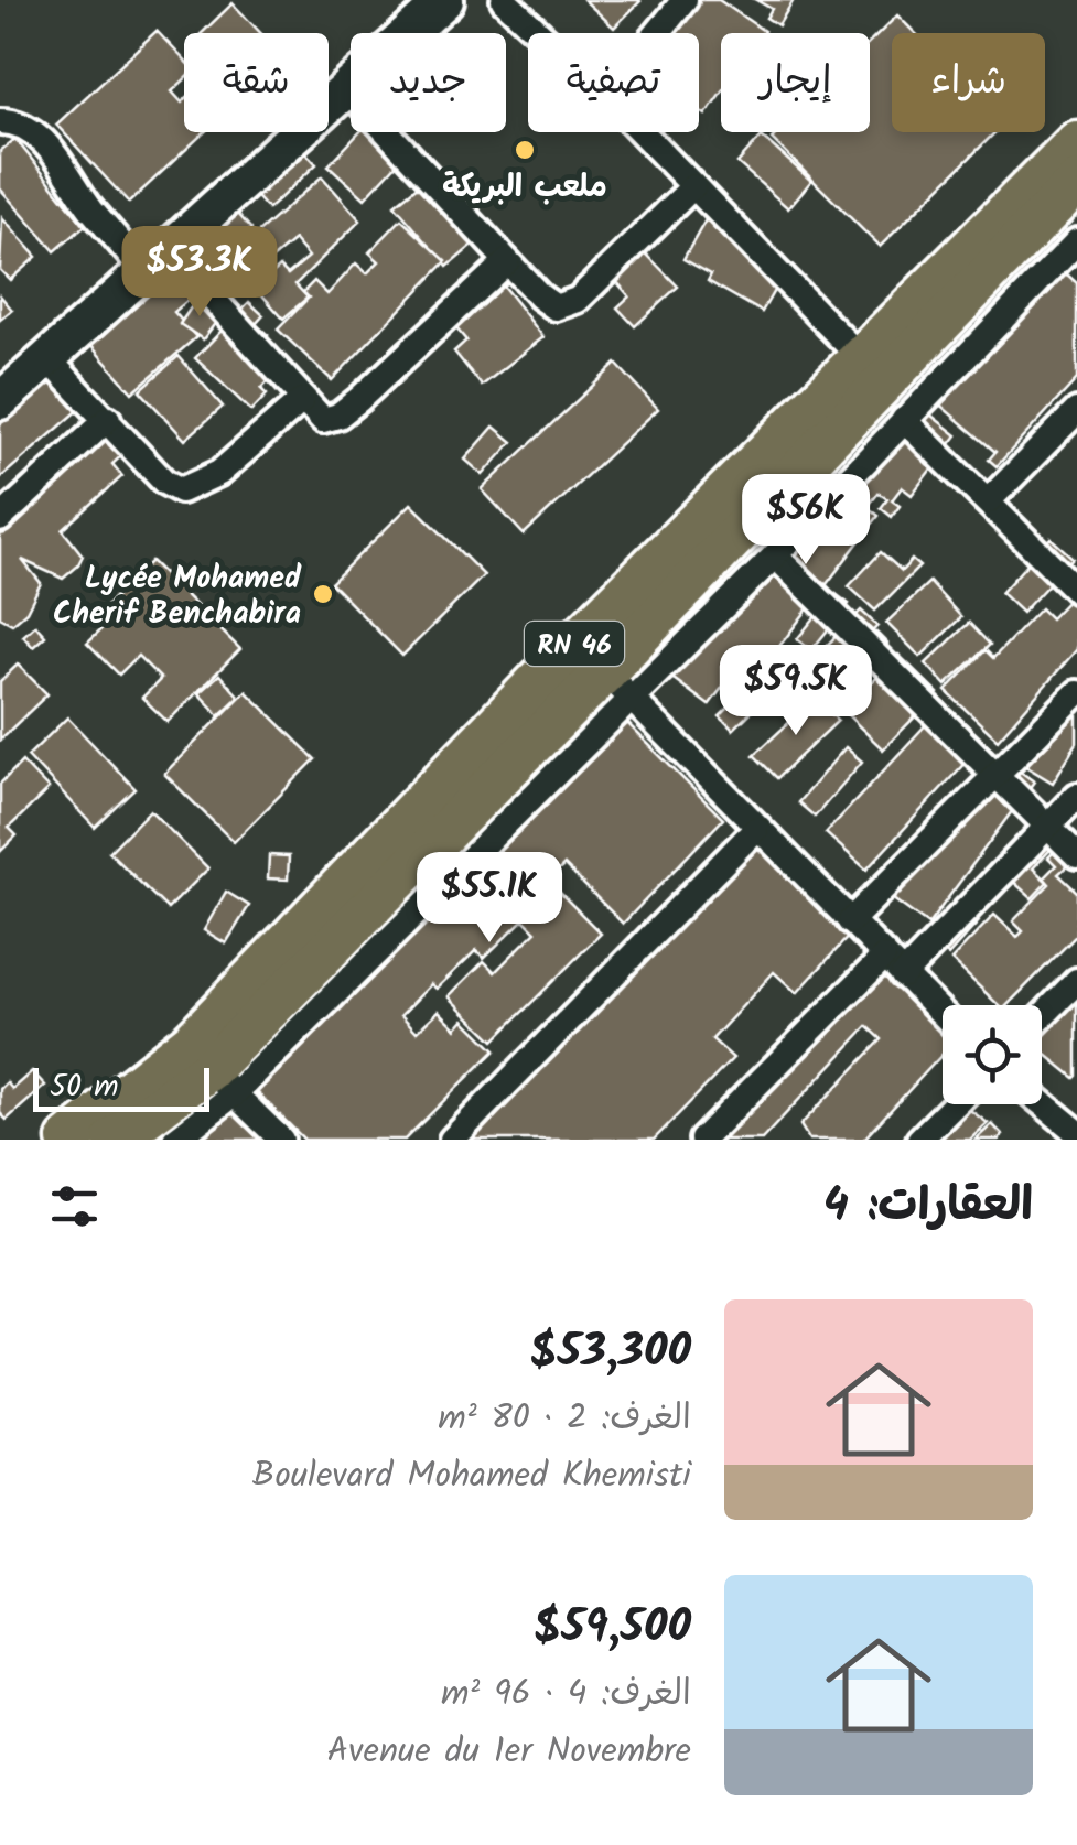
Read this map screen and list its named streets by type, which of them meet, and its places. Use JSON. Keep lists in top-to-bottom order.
{
  "streets": {
    "main road": ["RN 46"]
  },
  "places": ["ملعب البريكة", "Lycée Mohamed Cherif Benchabira"],
  "scale_bar": "50 m",
  "page": {
    "chip": [
      "شراء",
      "إيجار",
      "تصفية",
      "جديد",
      "شقة"
    ],
    "price": [
      "$53.3K",
      "$56K",
      "$59.5K",
      "$55.1K"
    ],
    "scale": "50 m",
    "heading": "العقارات: 4",
    "list": [
      {
        "name": "$53,300",
        "note": "الغرف: 2 · 80 m² · Boulevard Mohamed Khemisti"
      },
      {
        "name": "$59,500",
        "note": "الغرف: 4 · 96 m² · Avenue du 1er Novembre"
      }
    ]
  }
}
